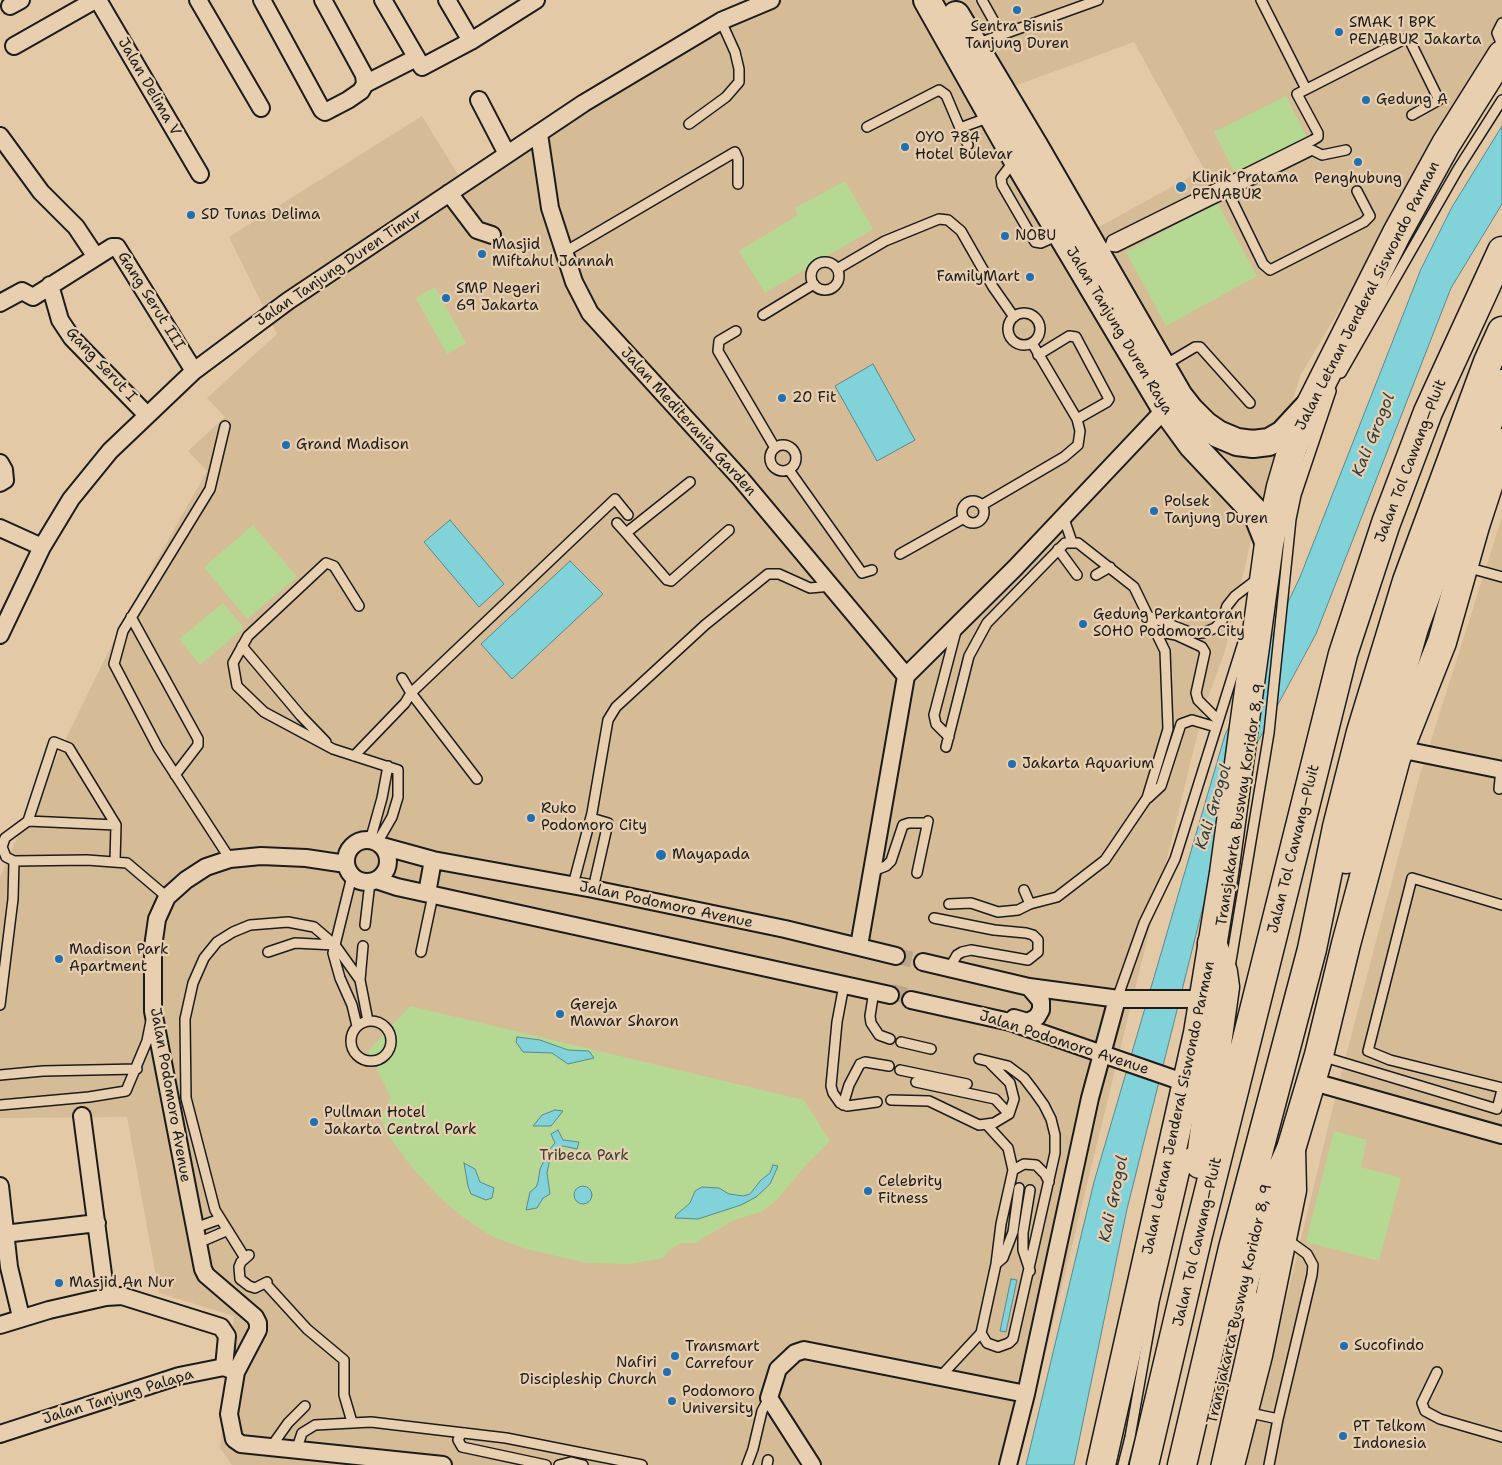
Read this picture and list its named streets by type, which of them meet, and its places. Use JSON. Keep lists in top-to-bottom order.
{
  "streets": {
    "highway": ["Jalan Letnan Jenderal Siswondo Parman", "Jalan Tol Cawang–Pluit"],
    "main road": ["Jalan Tanjung Duren Raya"],
    "street": [
      "Jalan Delima V",
      "Jalan Tanjung Duren Timur",
      "Gang Serut III",
      "Gang Serut I",
      "Jalan Mediterania Garden",
      "Jalan Podomoro Avenue",
      "Jalan Tanjung Palapa"
    ],
    "lane": ["Transjakarta Busway Koridor 8, 9"]
  },
  "crossings": [
    ["Jalan Tanjung Duren Timur", "Gang Serut III"],
    ["Jalan Tanjung Duren Timur", "Gang Serut I"],
    ["Jalan Tanjung Duren Timur", "Jalan Mediterania Garden"],
    ["Jalan Letnan Jenderal Siswondo Parman", "Jalan Tanjung Duren Raya"],
    ["Jalan Letnan Jenderal Siswondo Parman", "Transjakarta Busway Koridor 8, 9"],
    ["Jalan Letnan Jenderal Siswondo Parman", "Jalan Podomoro Avenue"],
    ["Gang Serut III", "Gang Serut I"],
    ["Jalan Tanjung Duren Raya", "Transjakarta Busway Koridor 8, 9"],
    ["Jalan Podomoro Avenue", "Jalan Tanjung Palapa"]
  ],
  "water": ["Kali Grogol"],
  "parks": ["Tribeca Park"],
  "places": [
    "Sentra Bisnis Tanjung Duren",
    "SMAK 1 BPK PENABUR Jakarta",
    "Gedung A",
    "OYO 784 Hotel Bulevar",
    "Penghubung",
    "Klinik Pratama PENABUR",
    "SD Tunas Delima",
    "NOBU",
    "Masjid Miftahul Jannah",
    "FamilyMart",
    "SMP Negeri 69 Jakarta",
    "20 Fit",
    "Grand Madison",
    "Polsek Tanjung Duren",
    "Gedung Perkantoran SOHO Podomoro City",
    "Jakarta Aquarium",
    "Ruko Podomoro City",
    "Mayapada",
    "Madison Park Apartment",
    "Gereja Mawar Sharon",
    "Pullman Hotel Jakarta Central Park",
    "Celebrity Fitness",
    "Masjid An Nur",
    "Sucofindo",
    "Transmart Carrefour",
    "Nafiri Discipleship Church",
    "Podomoro University",
    "PT Telkom Indonesia"
  ]
}
